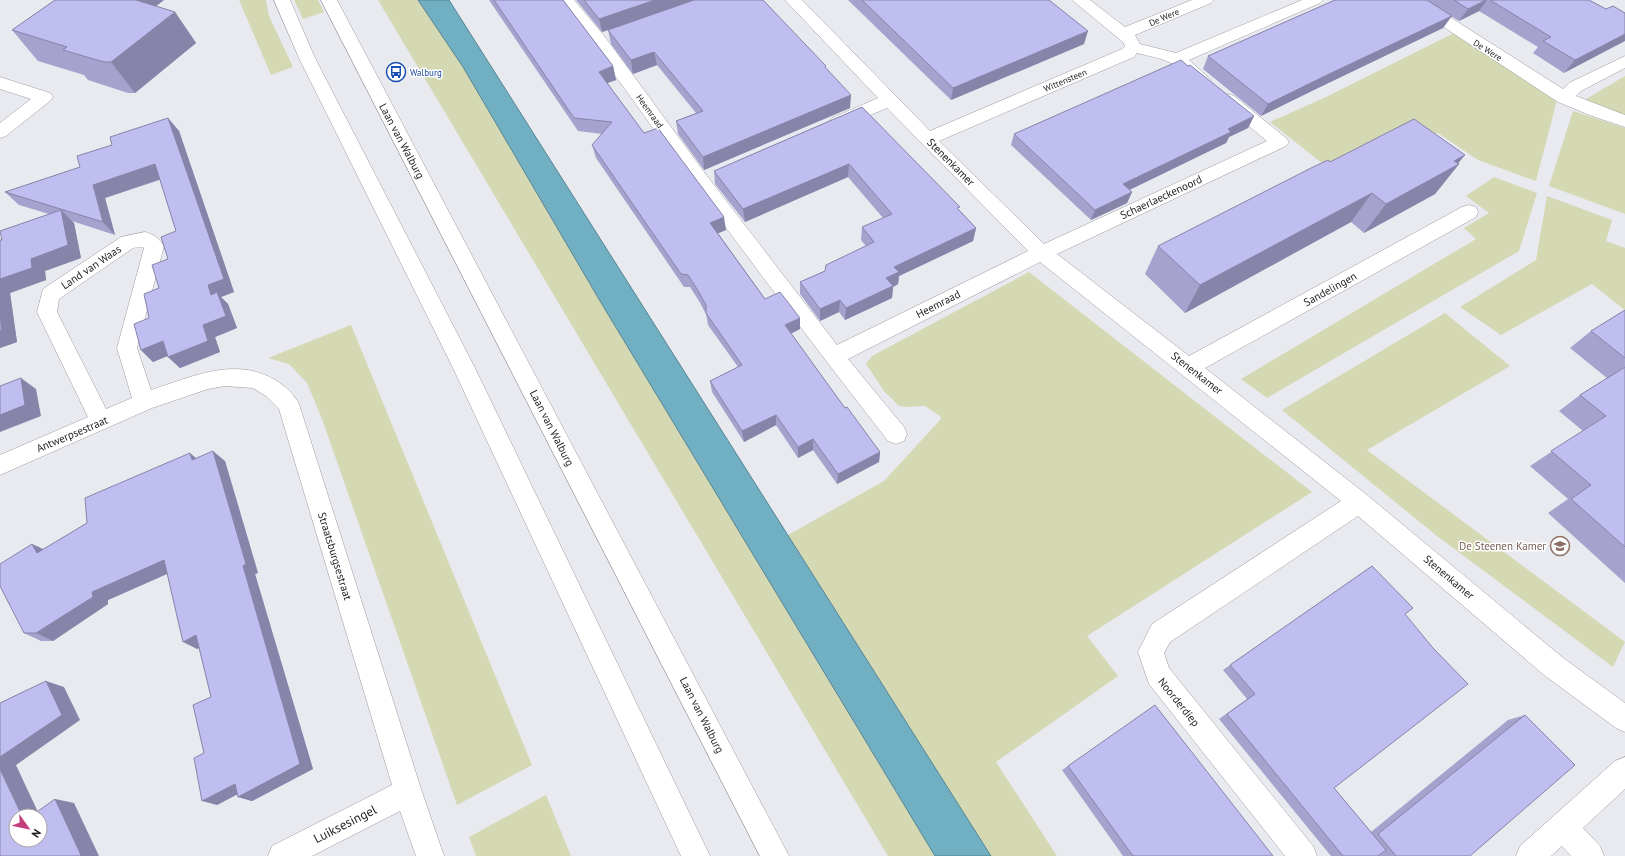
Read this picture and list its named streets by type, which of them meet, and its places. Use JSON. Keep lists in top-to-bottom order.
{
  "streets": {
    "street": [
      "De Were",
      "Wittensteen",
      "Heemraad",
      "Laan van Walburg",
      "Stenenkamer",
      "Schaerlaeckenoord",
      "Land van Waas",
      "Sandelingen",
      "Antwerpsestraat",
      "Straatsburgsestraat",
      "Noorderdiep",
      "Luiksesingel"
    ]
  },
  "crossings": [
    ["De Were", "Wittensteen"],
    ["Wittensteen", "Stenenkamer"],
    ["Heemraad", "Stenenkamer"],
    ["Heemraad", "Schaerlaeckenoord"],
    ["Stenenkamer", "Schaerlaeckenoord"],
    ["Stenenkamer", "Sandelingen"],
    ["Stenenkamer", "Noorderdiep"],
    ["Land van Waas", "Antwerpsestraat"],
    ["Land van Waas", "Straatsburgsestraat"],
    ["Antwerpsestraat", "Straatsburgsestraat"],
    ["Straatsburgsestraat", "Luiksesingel"]
  ],
  "places": {
    "bus stop": ["Walburg"],
    "school or university": ["De Steenen Kamer"]
  },
  "north": "bottom right"
}
